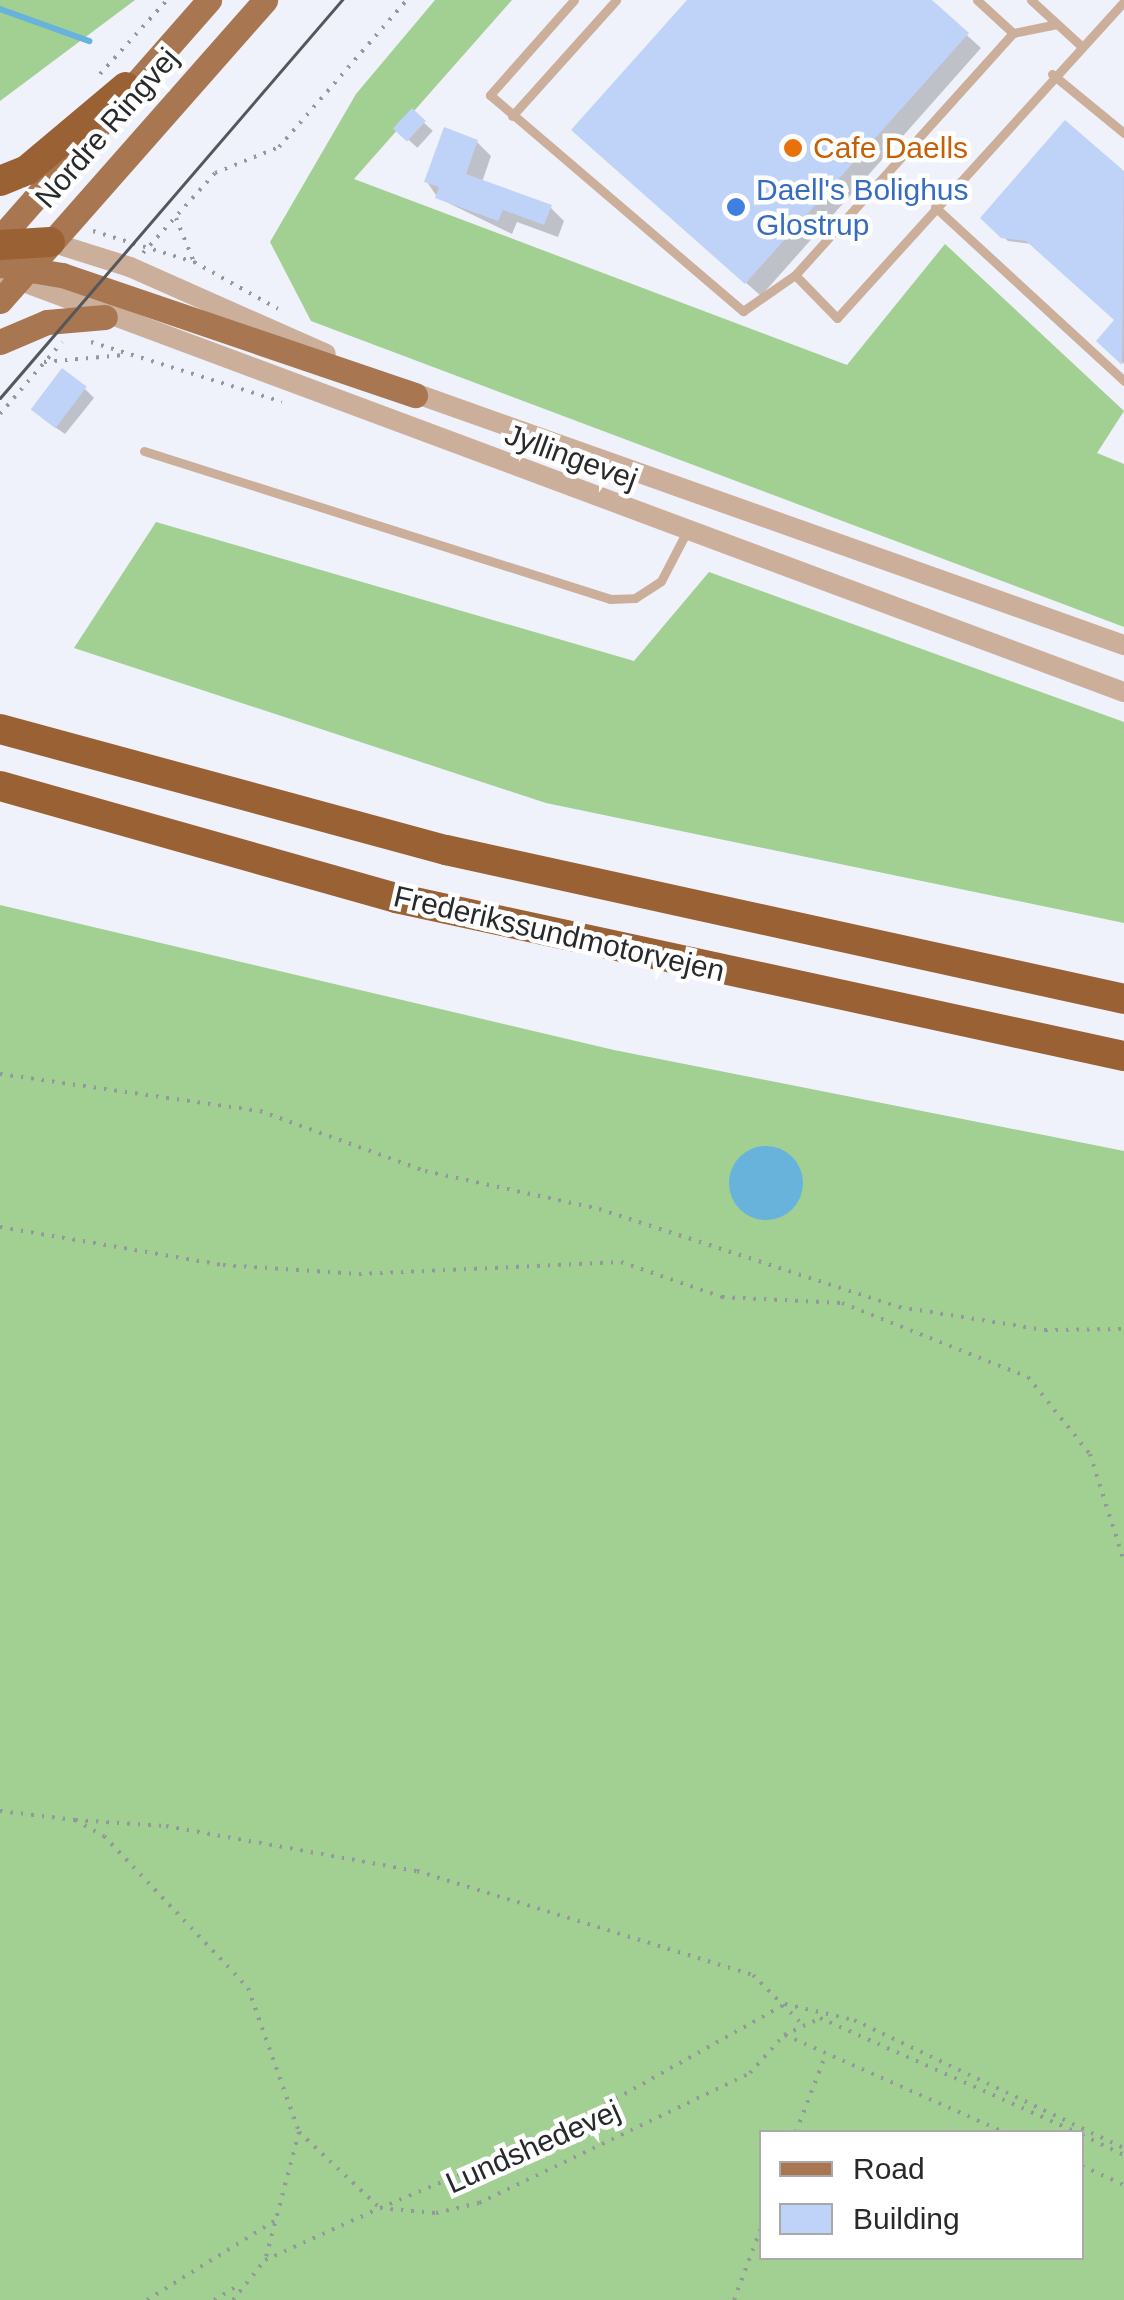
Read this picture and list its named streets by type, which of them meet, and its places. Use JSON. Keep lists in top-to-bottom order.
{
  "streets": {
    "highway": ["Frederikssundmotorvejen"],
    "main road": ["Nordre Ringvej"],
    "street": ["Jyllingevej"],
    "path": ["Lundshedevej"]
  },
  "crossings": [
    ["Nordre Ringvej", "Jyllingevej"]
  ],
  "places": ["Cafe Daells", "Daell's Bolighus Glostrup"],
  "legend": ["Road", "Building"]
}
